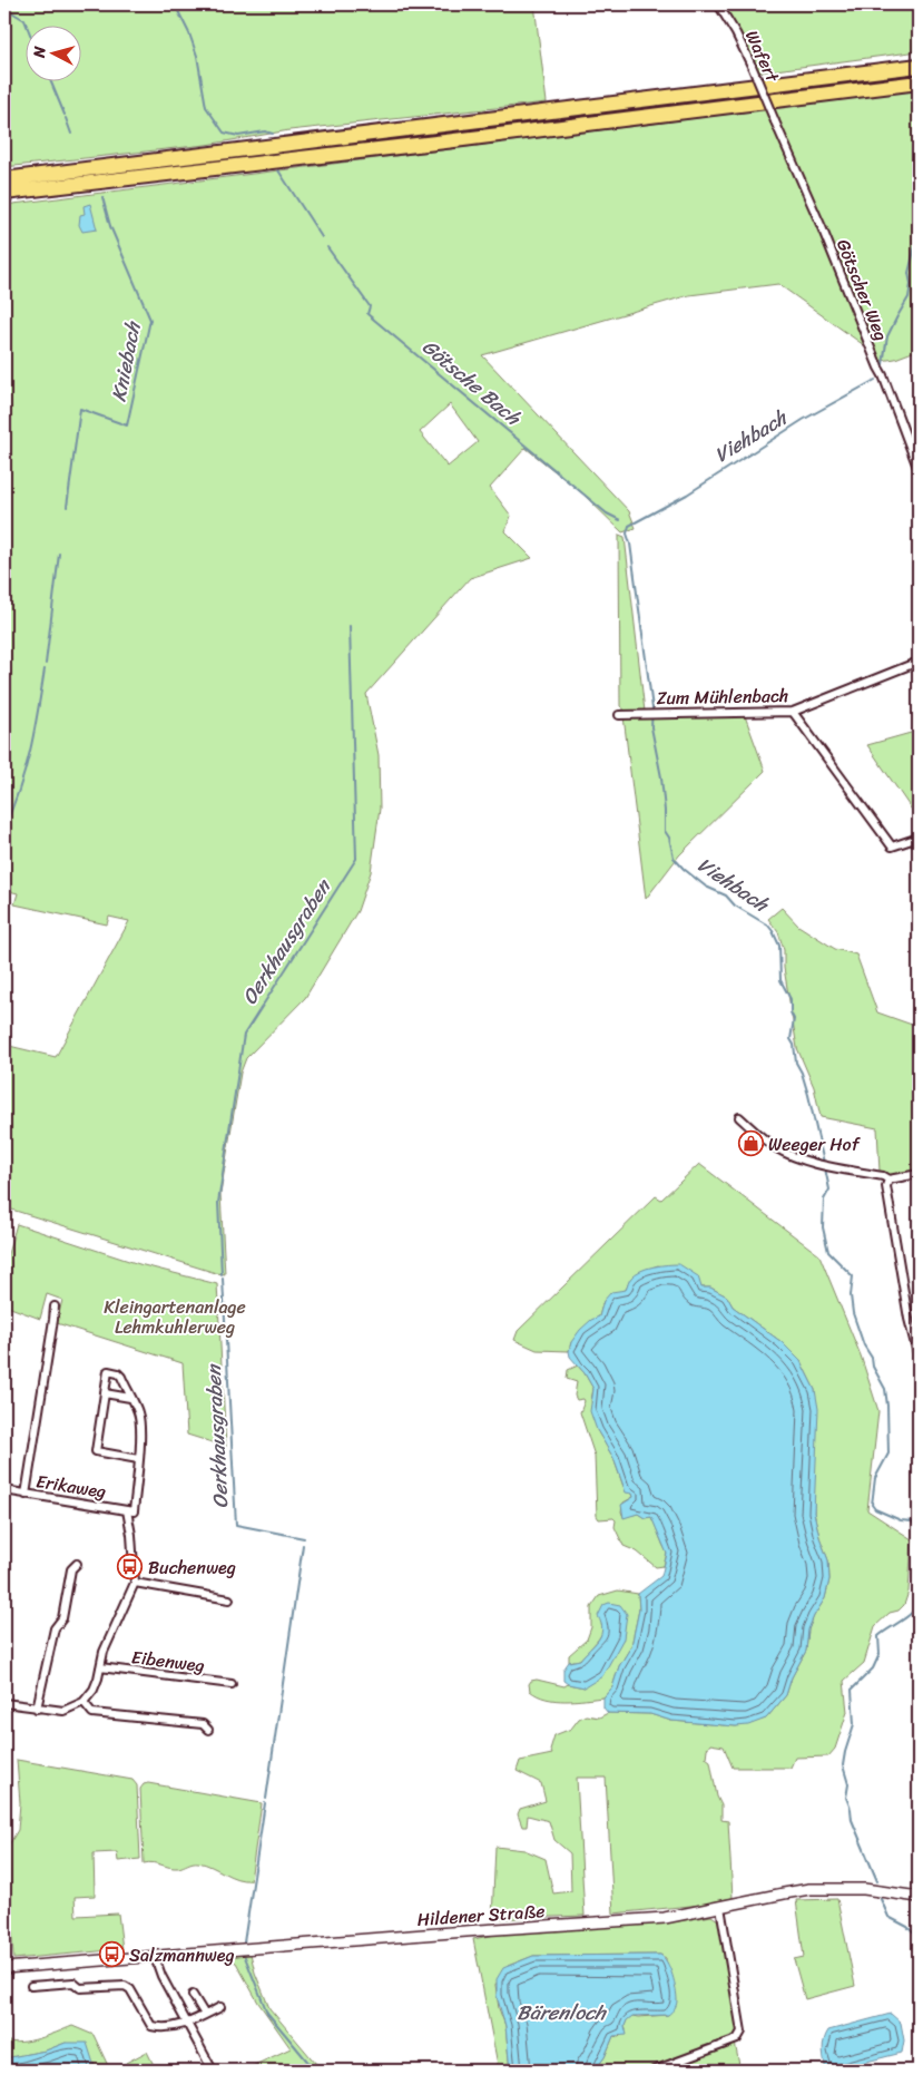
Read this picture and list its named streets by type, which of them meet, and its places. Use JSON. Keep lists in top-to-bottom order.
{
  "streets": {
    "main road": ["Hildener Straße"],
    "street": [
      "Wafert",
      "Götscher Weg",
      "Zum Mühlenbach",
      "Erikaweg",
      "Eibenweg"
    ]
  },
  "crossings": [
    ["Wafert", "Götscher Weg"]
  ],
  "water": [
    "Kniebach",
    "Götsche Bach",
    "Viehbach",
    "Oerkhausgraben",
    "Bärenloch"
  ],
  "parks": ["Kleingartenanlage Lehmkuhlerweg"],
  "places": {
    "shop": ["Weeger Hof"],
    "bus stop": ["Buchenweg", "Salzmannweg"]
  },
  "north": "left"
}
